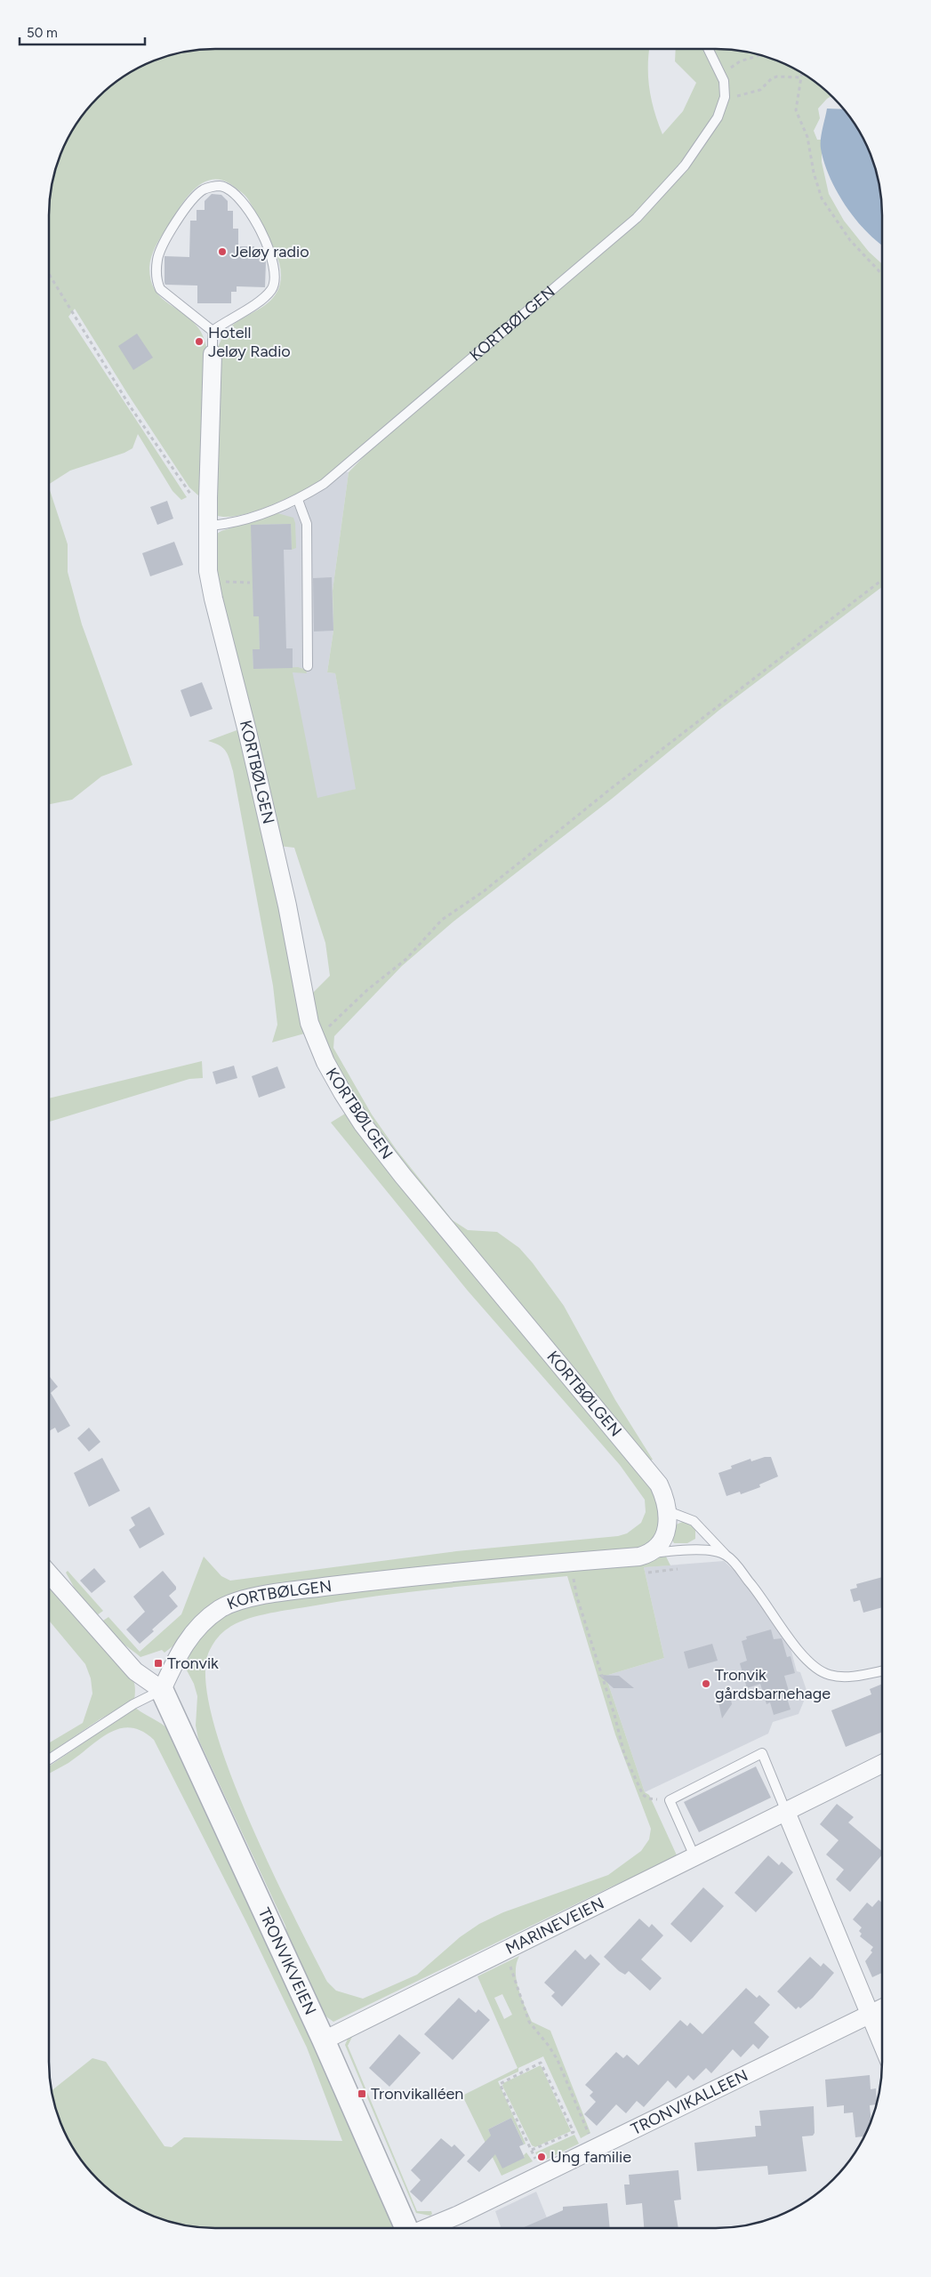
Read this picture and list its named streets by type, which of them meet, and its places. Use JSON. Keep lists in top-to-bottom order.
{
  "streets": {
    "street": [
      "KORTBØLGEN",
      "MARINEVEIEN",
      "TRONVIKVEIEN",
      "TRONVIKALLEEN"
    ]
  },
  "crossings": [
    ["KORTBØLGEN", "TRONVIKVEIEN"],
    ["MARINEVEIEN", "TRONVIKVEIEN"]
  ],
  "places": {
    "other": [
      "Jeløy radio",
      "Hotell Jeløy Radio",
      "Tronvik gårdsbarnehage",
      "Ung familie"
    ],
    "transit": ["Tronvik", "Tronvikalléen"]
  },
  "scale_bar": "50 m"
}
